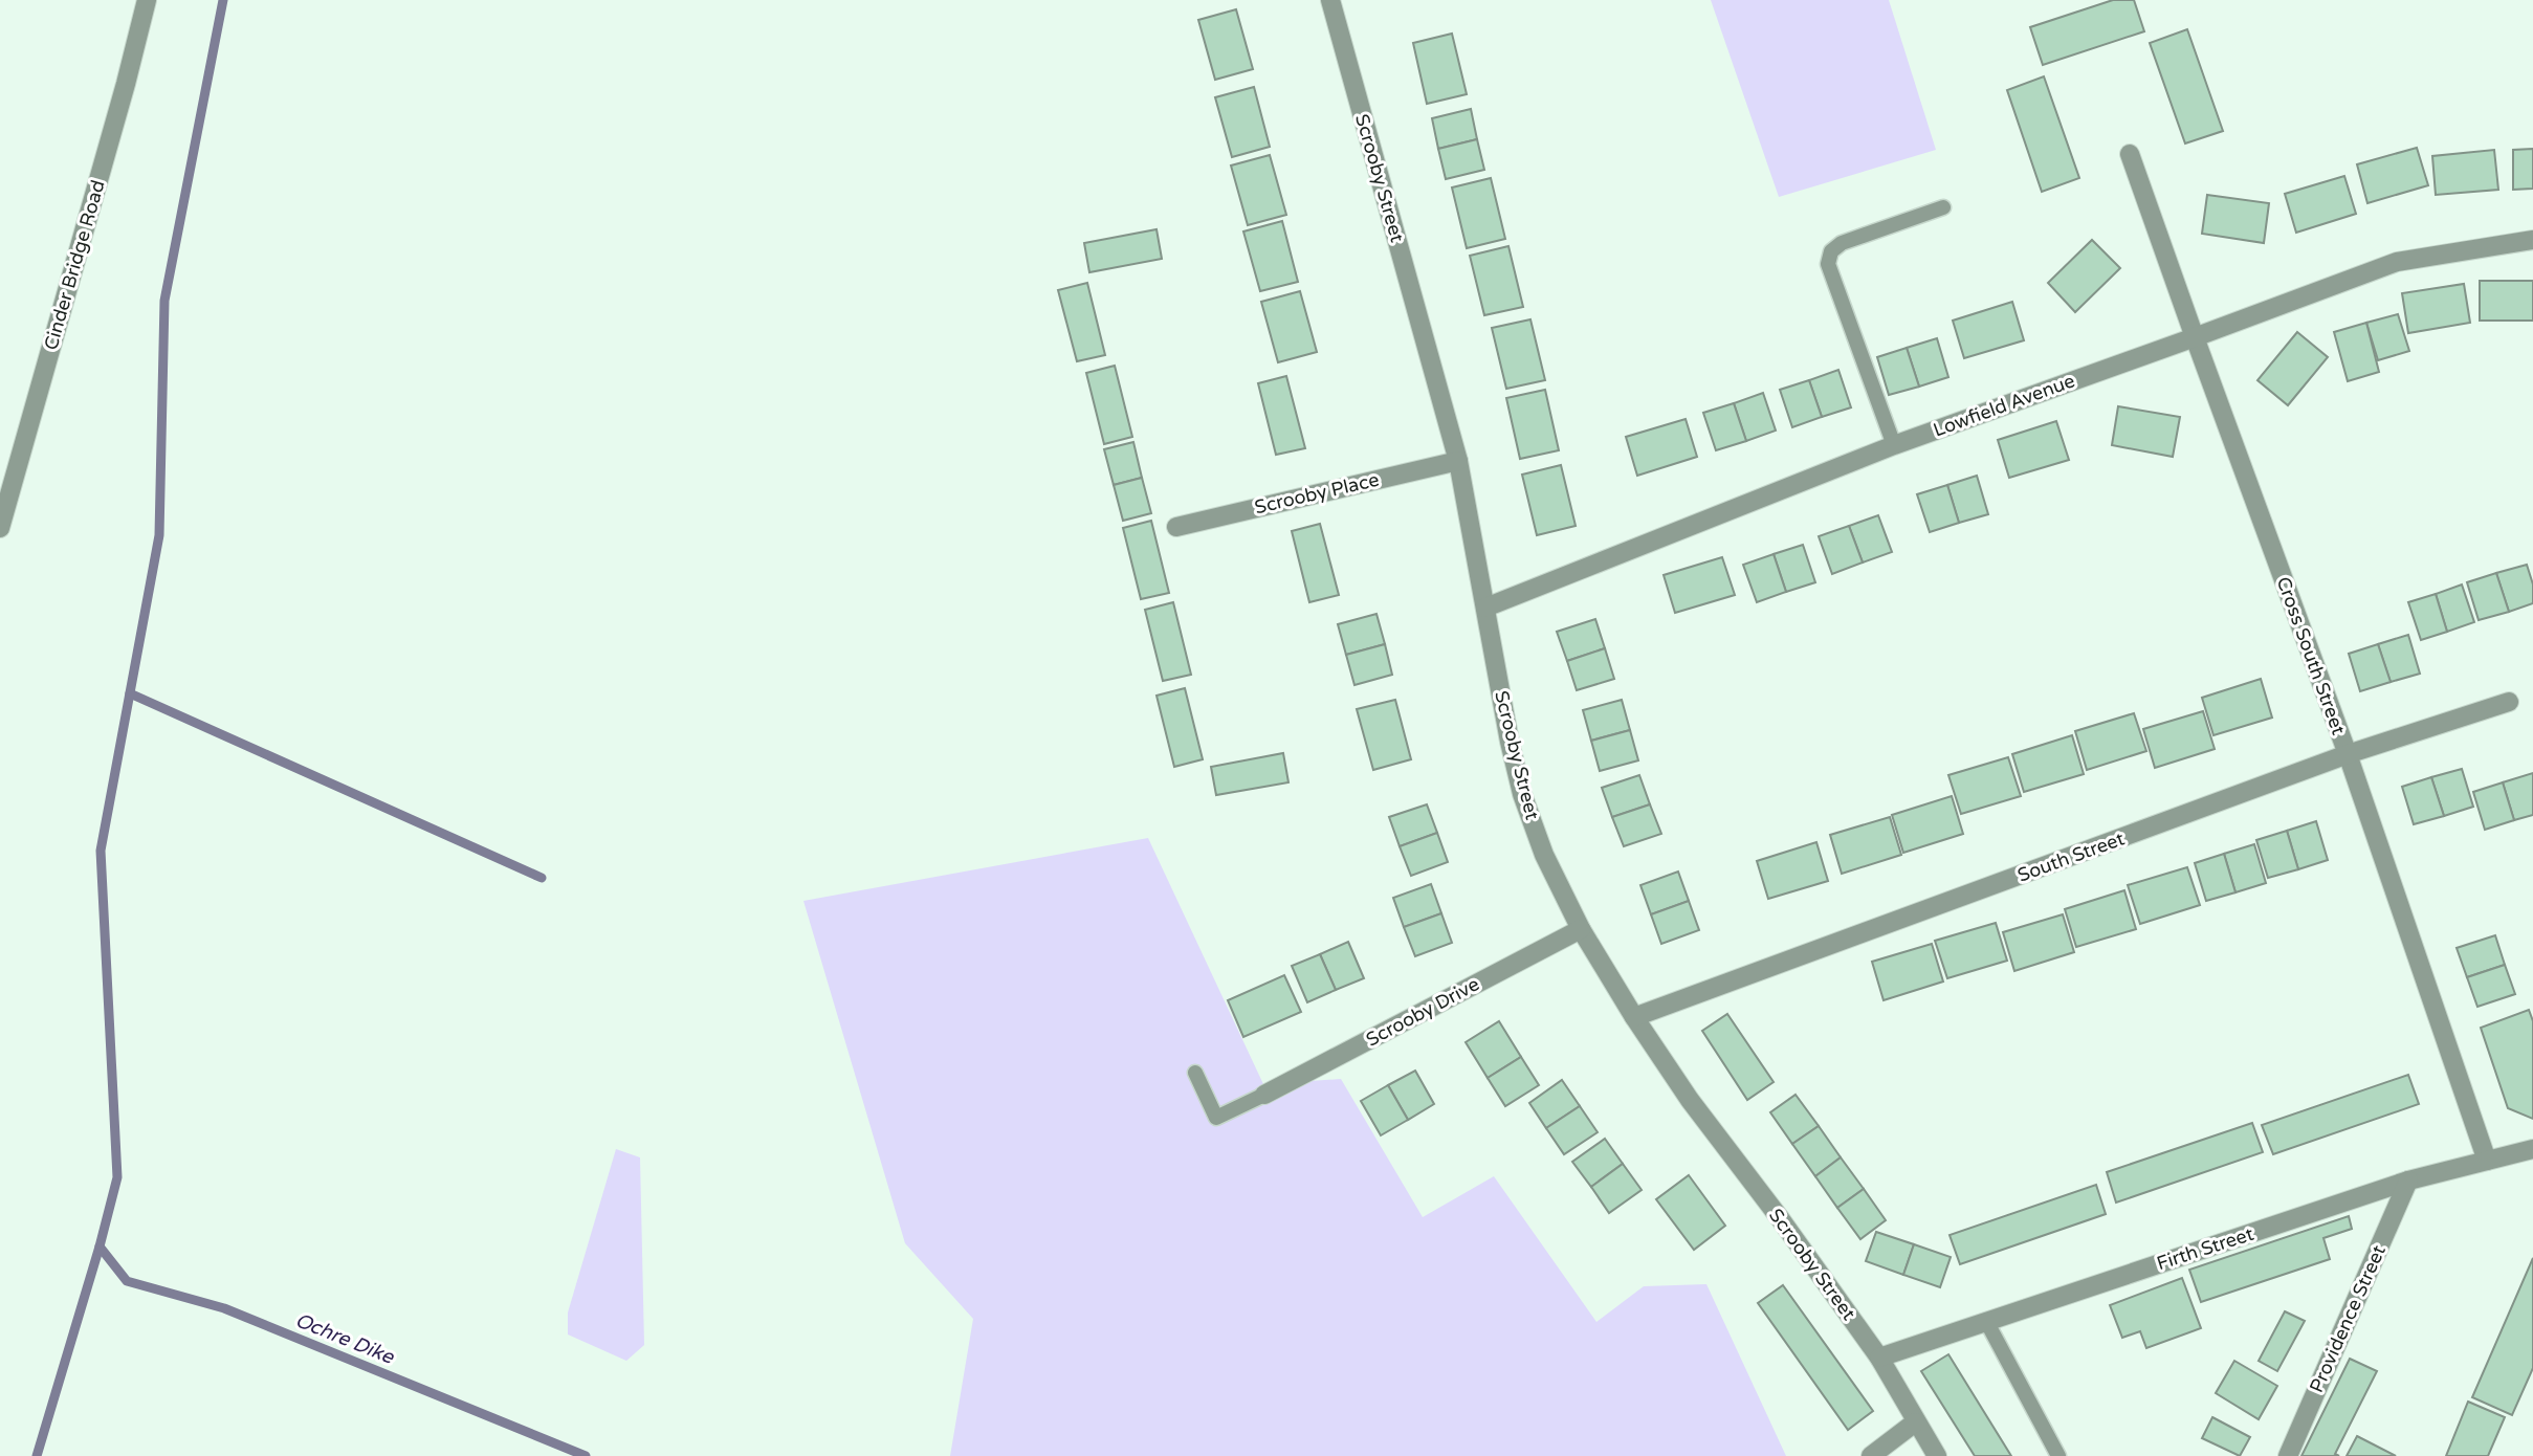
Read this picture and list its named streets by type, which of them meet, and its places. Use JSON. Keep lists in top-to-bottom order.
{
  "streets": {
    "street": [
      "Scrooby Street",
      "Cinder Bridge Road",
      "Lowfield Avenue",
      "Scrooby Place",
      "Cross South Street",
      "South Street",
      "Scrooby Drive",
      "Firth Street",
      "Providence Street"
    ]
  },
  "crossings": [
    ["Scrooby Street", "Lowfield Avenue"],
    ["Scrooby Street", "Scrooby Place"],
    ["Scrooby Street", "South Street"],
    ["Scrooby Street", "Scrooby Drive"],
    ["Scrooby Street", "Firth Street"],
    ["Lowfield Avenue", "Cross South Street"],
    ["Cross South Street", "South Street"],
    ["Cross South Street", "Firth Street"],
    ["Firth Street", "Providence Street"]
  ],
  "water": ["Ochre Dike"]
}
